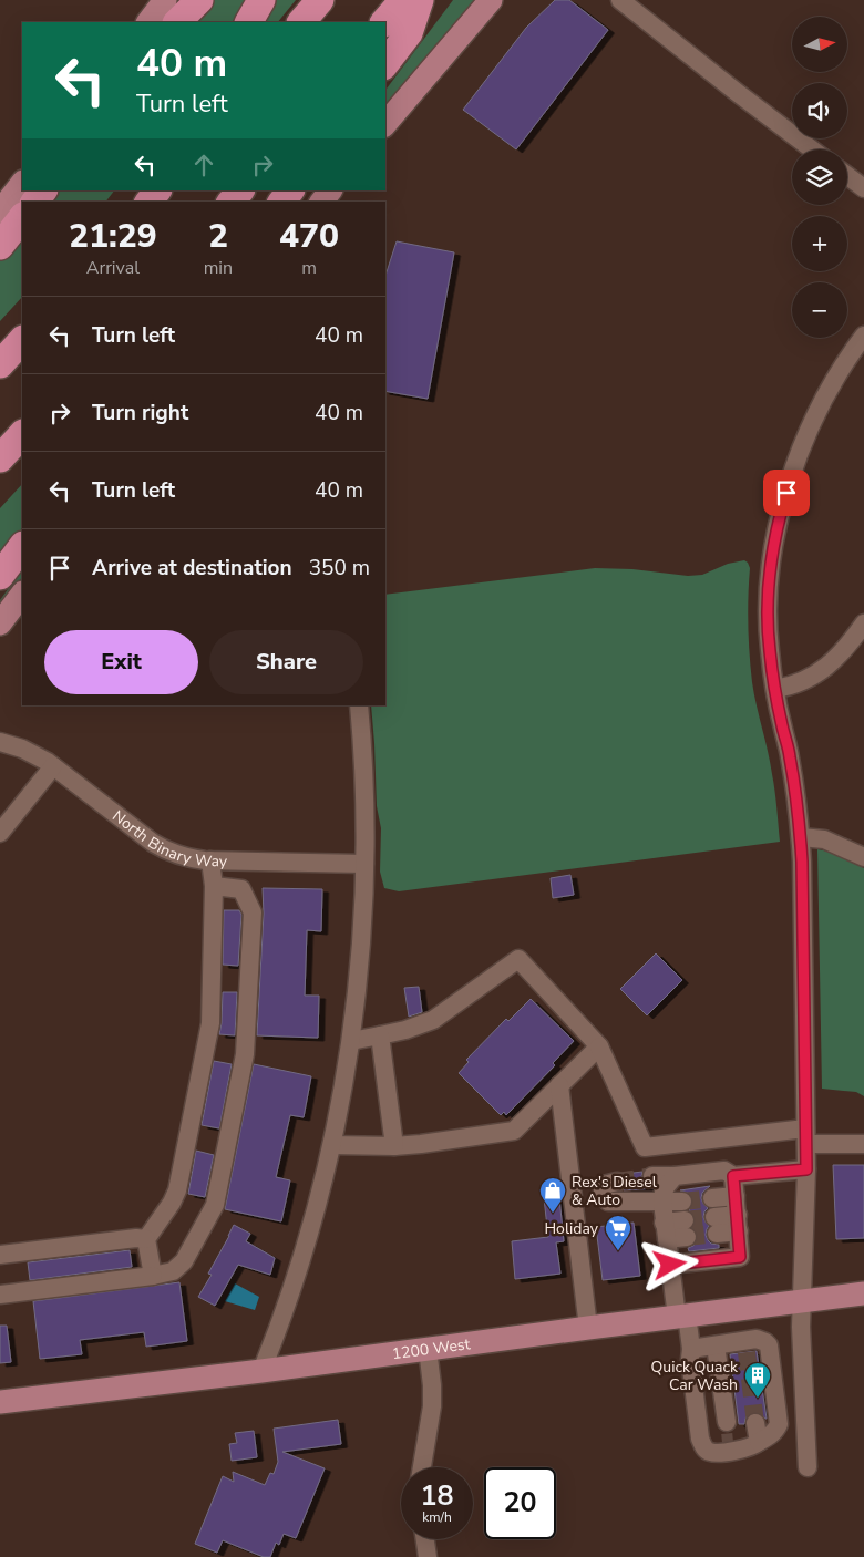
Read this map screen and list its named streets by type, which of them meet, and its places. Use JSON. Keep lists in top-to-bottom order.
{
  "streets": {
    "main road": ["1200 West"],
    "street": ["North Binary Way"]
  },
  "places": {
    "shop": ["Rex's Diesel & Auto"],
    "supermarket": ["Holiday"],
    "building": ["Quick Quack Car Wash"]
  },
  "north": "right",
  "page": {
    "map_buttons": ["+", "−"],
    "turn": ["40 m", "Turn left"],
    "eta": [
      "21:29",
      "Arrival",
      "2",
      "min",
      "470",
      "m"
    ],
    "list": [
      {
        "name": "Turn left",
        "value": "40 m"
      },
      {
        "name": "Turn right",
        "value": "40 m"
      },
      {
        "name": "Turn left",
        "value": "40 m"
      },
      {
        "name": "Arrive at destination",
        "value": "350 m"
      }
    ],
    "buttons": ["Exit", "Share"],
    "speed": "18 km/h",
    "limit": "20"
  }
}
